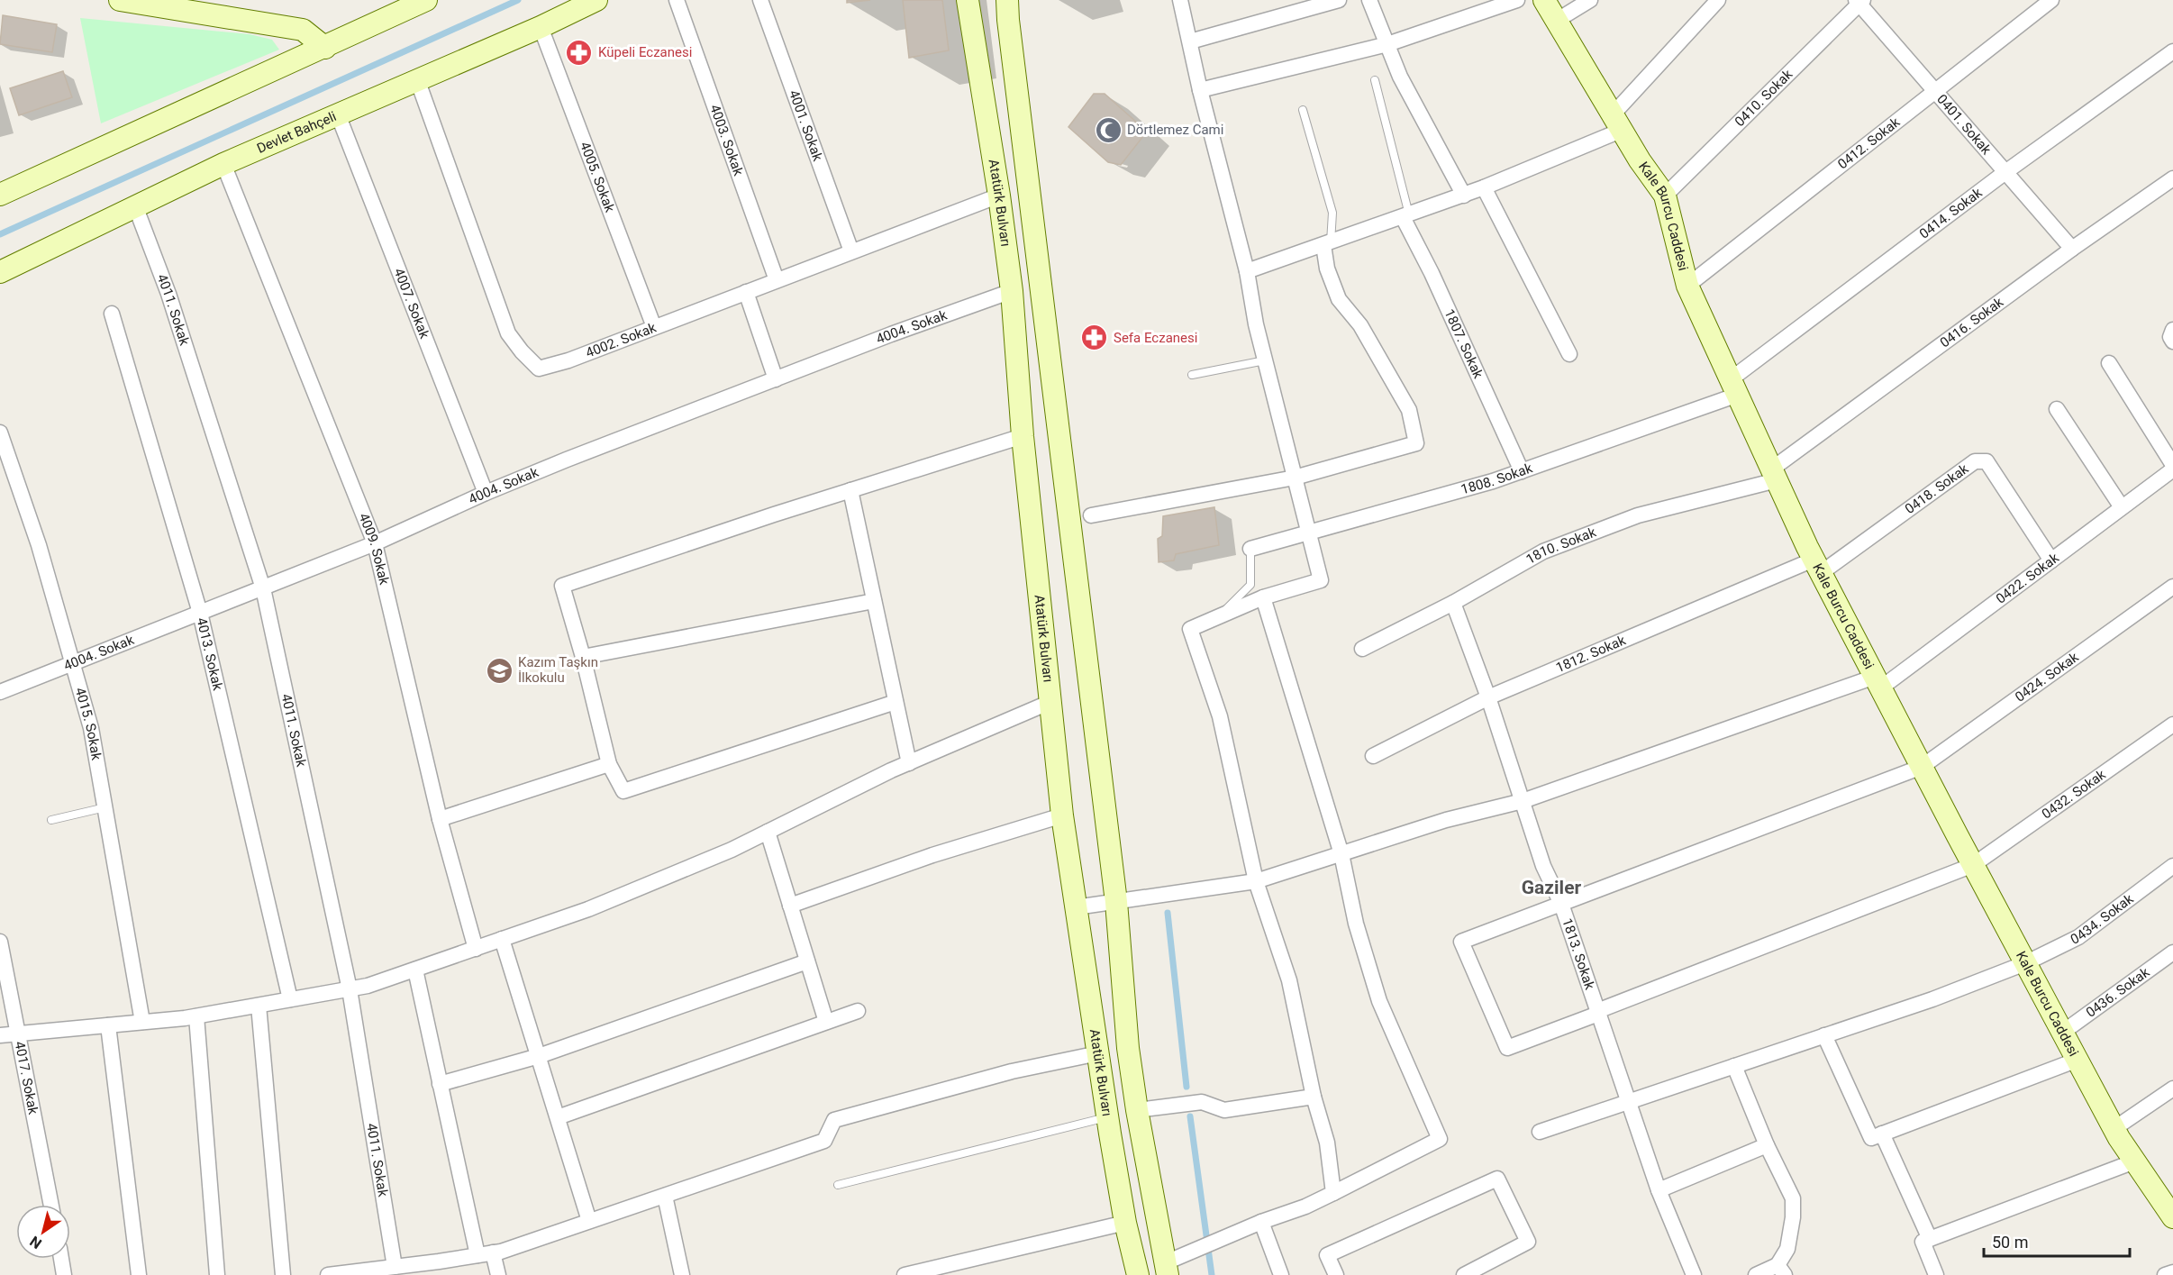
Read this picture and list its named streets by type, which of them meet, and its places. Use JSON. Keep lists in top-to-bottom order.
{
  "streets": {
    "street": [
      "0410. Sokak",
      "0401. Sokak",
      "4001. Sokak",
      "Devlet Bahçeli",
      "4003. Sokak",
      "0412. Sokak",
      "4005. Sokak",
      "Atatürk Bulvarı",
      "0414. Sokak",
      "Kale Burcu Caddesi",
      "4007. Sokak",
      "4011. Sokak",
      "0416. Sokak",
      "4004. Sokak",
      "4002. Sokak",
      "1807. Sokak",
      "1808. Sokak",
      "0418. Sokak",
      "1810. Sokak",
      "4009. Sokak",
      "0422. Sokak",
      "1812. Sokak",
      "4013. Sokak",
      "0424. Sokak",
      "4015. Sokak",
      "0432. Sokak",
      "0434. Sokak",
      "1813. Sokak",
      "0436. Sokak",
      "4017. Sokak"
    ]
  },
  "crossings": [
    ["0410. Sokak", "0401. Sokak"],
    ["0410. Sokak", "Kale Burcu Caddesi"],
    ["0401. Sokak", "0412. Sokak"],
    ["0401. Sokak", "0414. Sokak"],
    ["0401. Sokak", "0416. Sokak"],
    ["4001. Sokak", "4002. Sokak"],
    ["Devlet Bahçeli", "4005. Sokak"],
    ["Devlet Bahçeli", "4007. Sokak"],
    ["Devlet Bahçeli", "4011. Sokak"],
    ["Devlet Bahçeli", "4002. Sokak"],
    ["Devlet Bahçeli", "4009. Sokak"],
    ["4003. Sokak", "4002. Sokak"],
    ["0412. Sokak", "Kale Burcu Caddesi"],
    ["4005. Sokak", "4002. Sokak"],
    ["Atatürk Bulvarı", "4004. Sokak"],
    ["Atatürk Bulvarı", "4002. Sokak"],
    ["Atatürk Bulvarı", "0422. Sokak"],
    ["0414. Sokak", "Kale Burcu Caddesi"],
    ["0414. Sokak", "1808. Sokak"],
    ["Kale Burcu Caddesi", "0416. Sokak"],
    ["Kale Burcu Caddesi", "1808. Sokak"],
    ["Kale Burcu Caddesi", "0418. Sokak"],
    ["Kale Burcu Caddesi", "1810. Sokak"],
    ["Kale Burcu Caddesi", "0422. Sokak"],
    ["Kale Burcu Caddesi", "1812. Sokak"],
    ["Kale Burcu Caddesi", "0424. Sokak"],
    ["Kale Burcu Caddesi", "0432. Sokak"],
    ["Kale Burcu Caddesi", "0434. Sokak"],
    ["Kale Burcu Caddesi", "0436. Sokak"],
    ["4007. Sokak", "4004. Sokak"],
    ["4011. Sokak", "4004. Sokak"],
    ["0416. Sokak", "1810. Sokak"],
    ["4004. Sokak", "4009. Sokak"],
    ["4004. Sokak", "4013. Sokak"],
    ["4004. Sokak", "4015. Sokak"],
    ["1807. Sokak", "1808. Sokak"],
    ["0418. Sokak", "0422. Sokak"],
    ["0418. Sokak", "1812. Sokak"],
    ["1810. Sokak", "1813. Sokak"],
    ["0422. Sokak", "1813. Sokak"],
    ["1812. Sokak", "1813. Sokak"],
    ["0424. Sokak", "0432. Sokak"],
    ["0424. Sokak", "1813. Sokak"],
    ["0432. Sokak", "1813. Sokak"],
    ["0434. Sokak", "1813. Sokak"]
  ],
  "districts": ["Gaziler"],
  "places": {
    "pharmacy": ["Küpeli Eczanesi", "Sefa Eczanesi"],
    "mosque": ["Dörtlemez Cami"],
    "school or university": ["Kazım Taşkın İlkokulu"]
  },
  "scale_bar": "50 m",
  "north": "bottom left"
}
